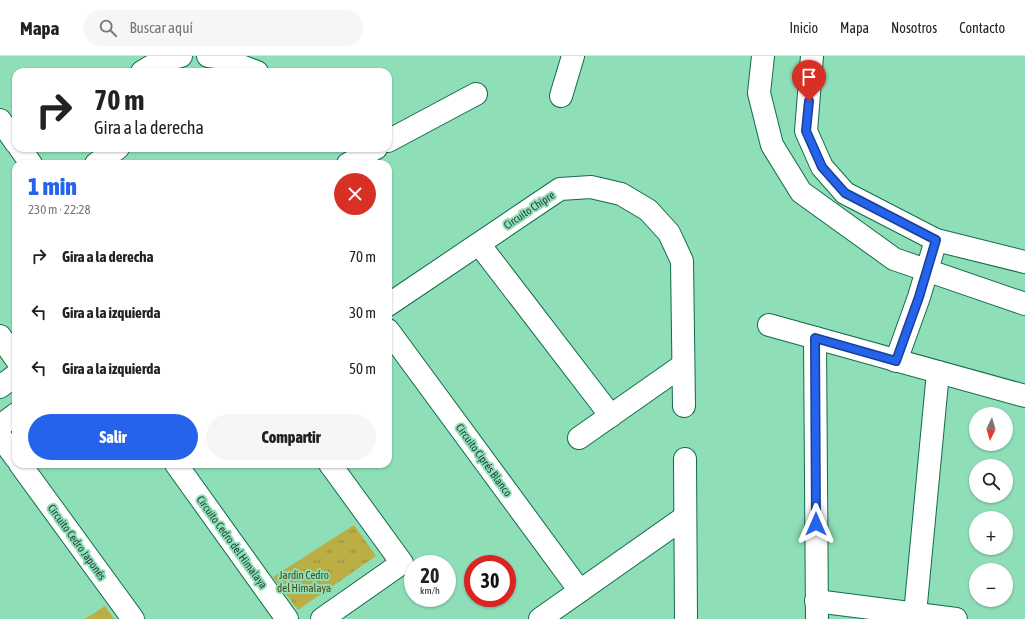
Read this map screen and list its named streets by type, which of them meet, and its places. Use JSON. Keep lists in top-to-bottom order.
{
  "streets": {
    "street": [
      "Circuito Chipre",
      "Circuito Ciprés Blanco",
      "Circuito Cedro Japonés",
      "Circuito Cedro del Himalaya"
    ]
  },
  "parks": ["Jardin Cedro del Himalaya"],
  "north": "bottom",
  "page": {
    "header": "Mapa",
    "search": "Buscar aquí",
    "nav": [
      "Inicio",
      "Mapa",
      "Nosotros",
      "Contacto"
    ],
    "turn": ["70 m", "Gira a la derecha"],
    "heading": ["1 min", "230 m · 22:28"],
    "list": [
      {
        "name": "Gira a la derecha",
        "value": "70 m"
      },
      {
        "name": "Gira a la izquierda",
        "value": "30 m"
      },
      {
        "name": "Gira a la izquierda",
        "value": "50 m"
      }
    ],
    "buttons": ["Salir", "Compartir"],
    "map_buttons": ["+", "−"],
    "speed": "20 km/h",
    "limit": "30"
  }
}
